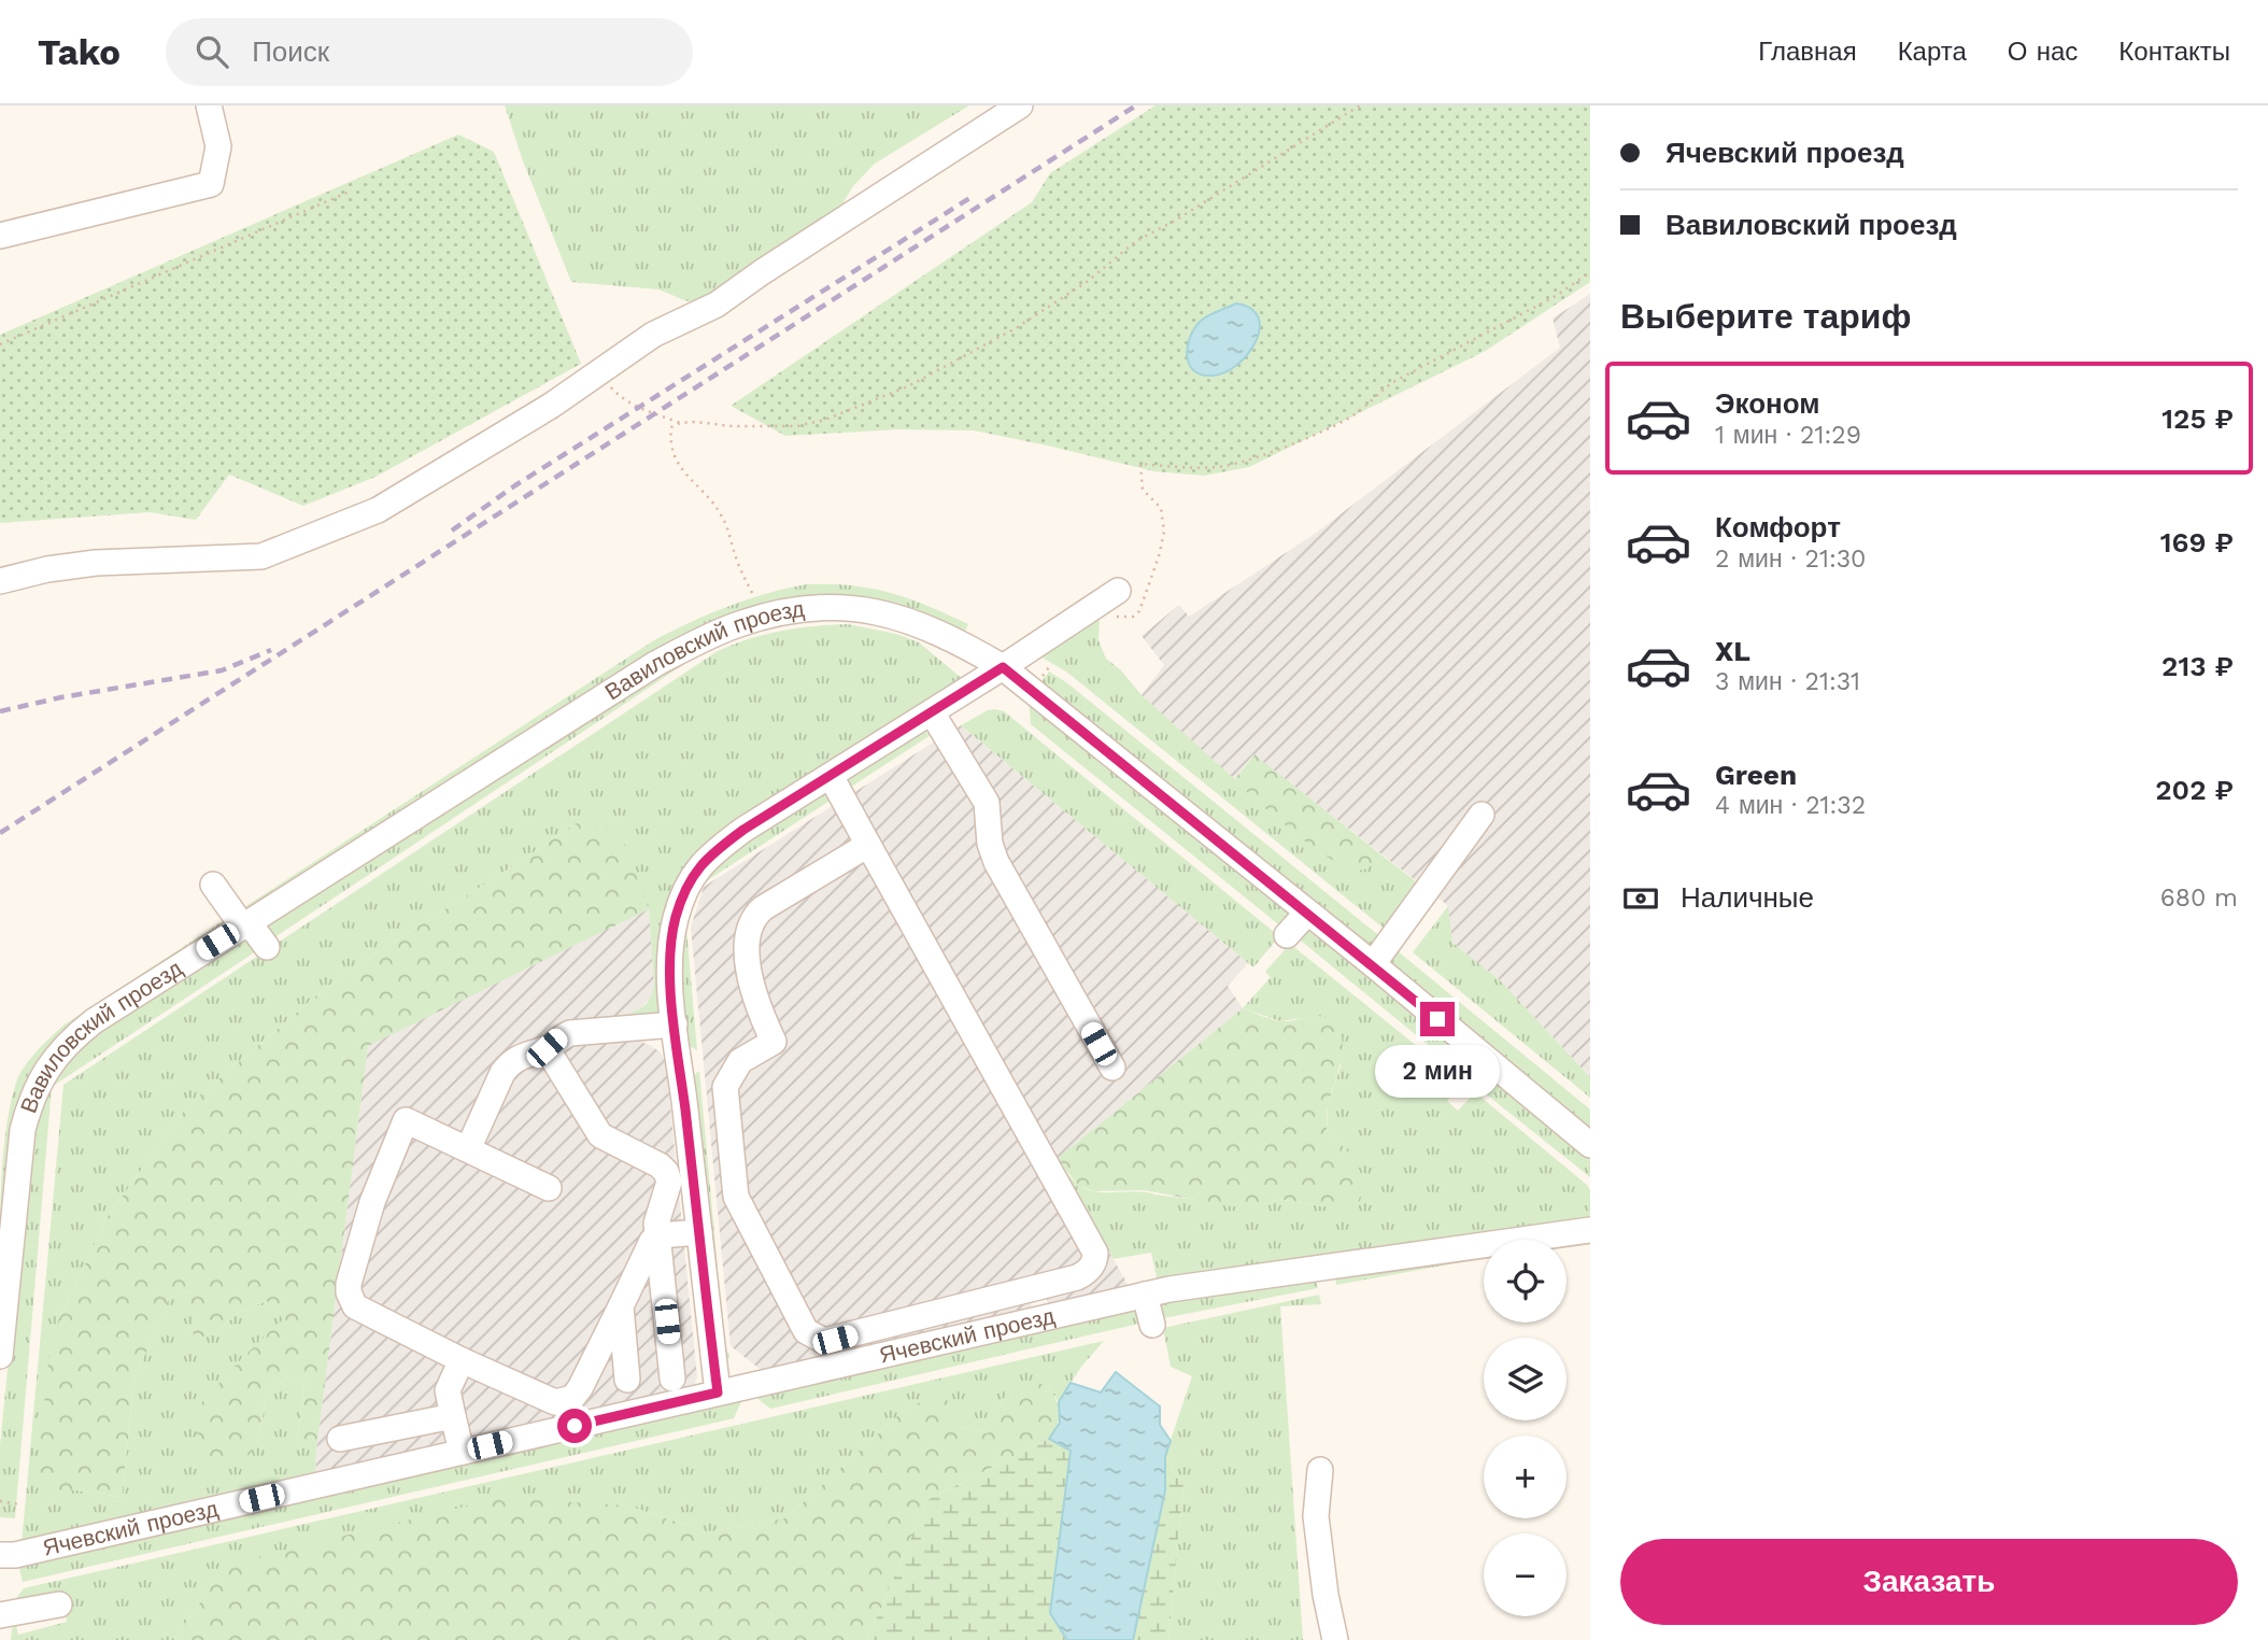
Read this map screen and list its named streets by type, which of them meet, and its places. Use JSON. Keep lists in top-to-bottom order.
{
  "streets": {
    "street": ["Вавиловский проезд", "Ячевский проезд"]
  },
  "page": {
    "header": "Tako",
    "search": "Поиск",
    "nav": [
      "Главная",
      "Карта",
      "О нас",
      "Контакты"
    ],
    "banner": ["Ячевский проезд", "Вавиловский проезд"],
    "heading": "Выберите тариф",
    "list": [
      {
        "name": "Эконом",
        "note": "1 мин · 21:29",
        "value": "125 ₽"
      },
      {
        "name": "Комфорт",
        "note": "2 мин · 21:30",
        "value": "169 ₽"
      },
      {
        "name": "XL",
        "note": "3 мин · 21:31",
        "value": "213 ₽"
      },
      {
        "name": "Green",
        "note": "4 мин · 21:32",
        "value": "202 ₽"
      }
    ],
    "pay": ["Наличные", "680 m"],
    "bubble": "2 мин",
    "map_buttons": ["+", "−"],
    "buttons": "Заказать"
  }
}
